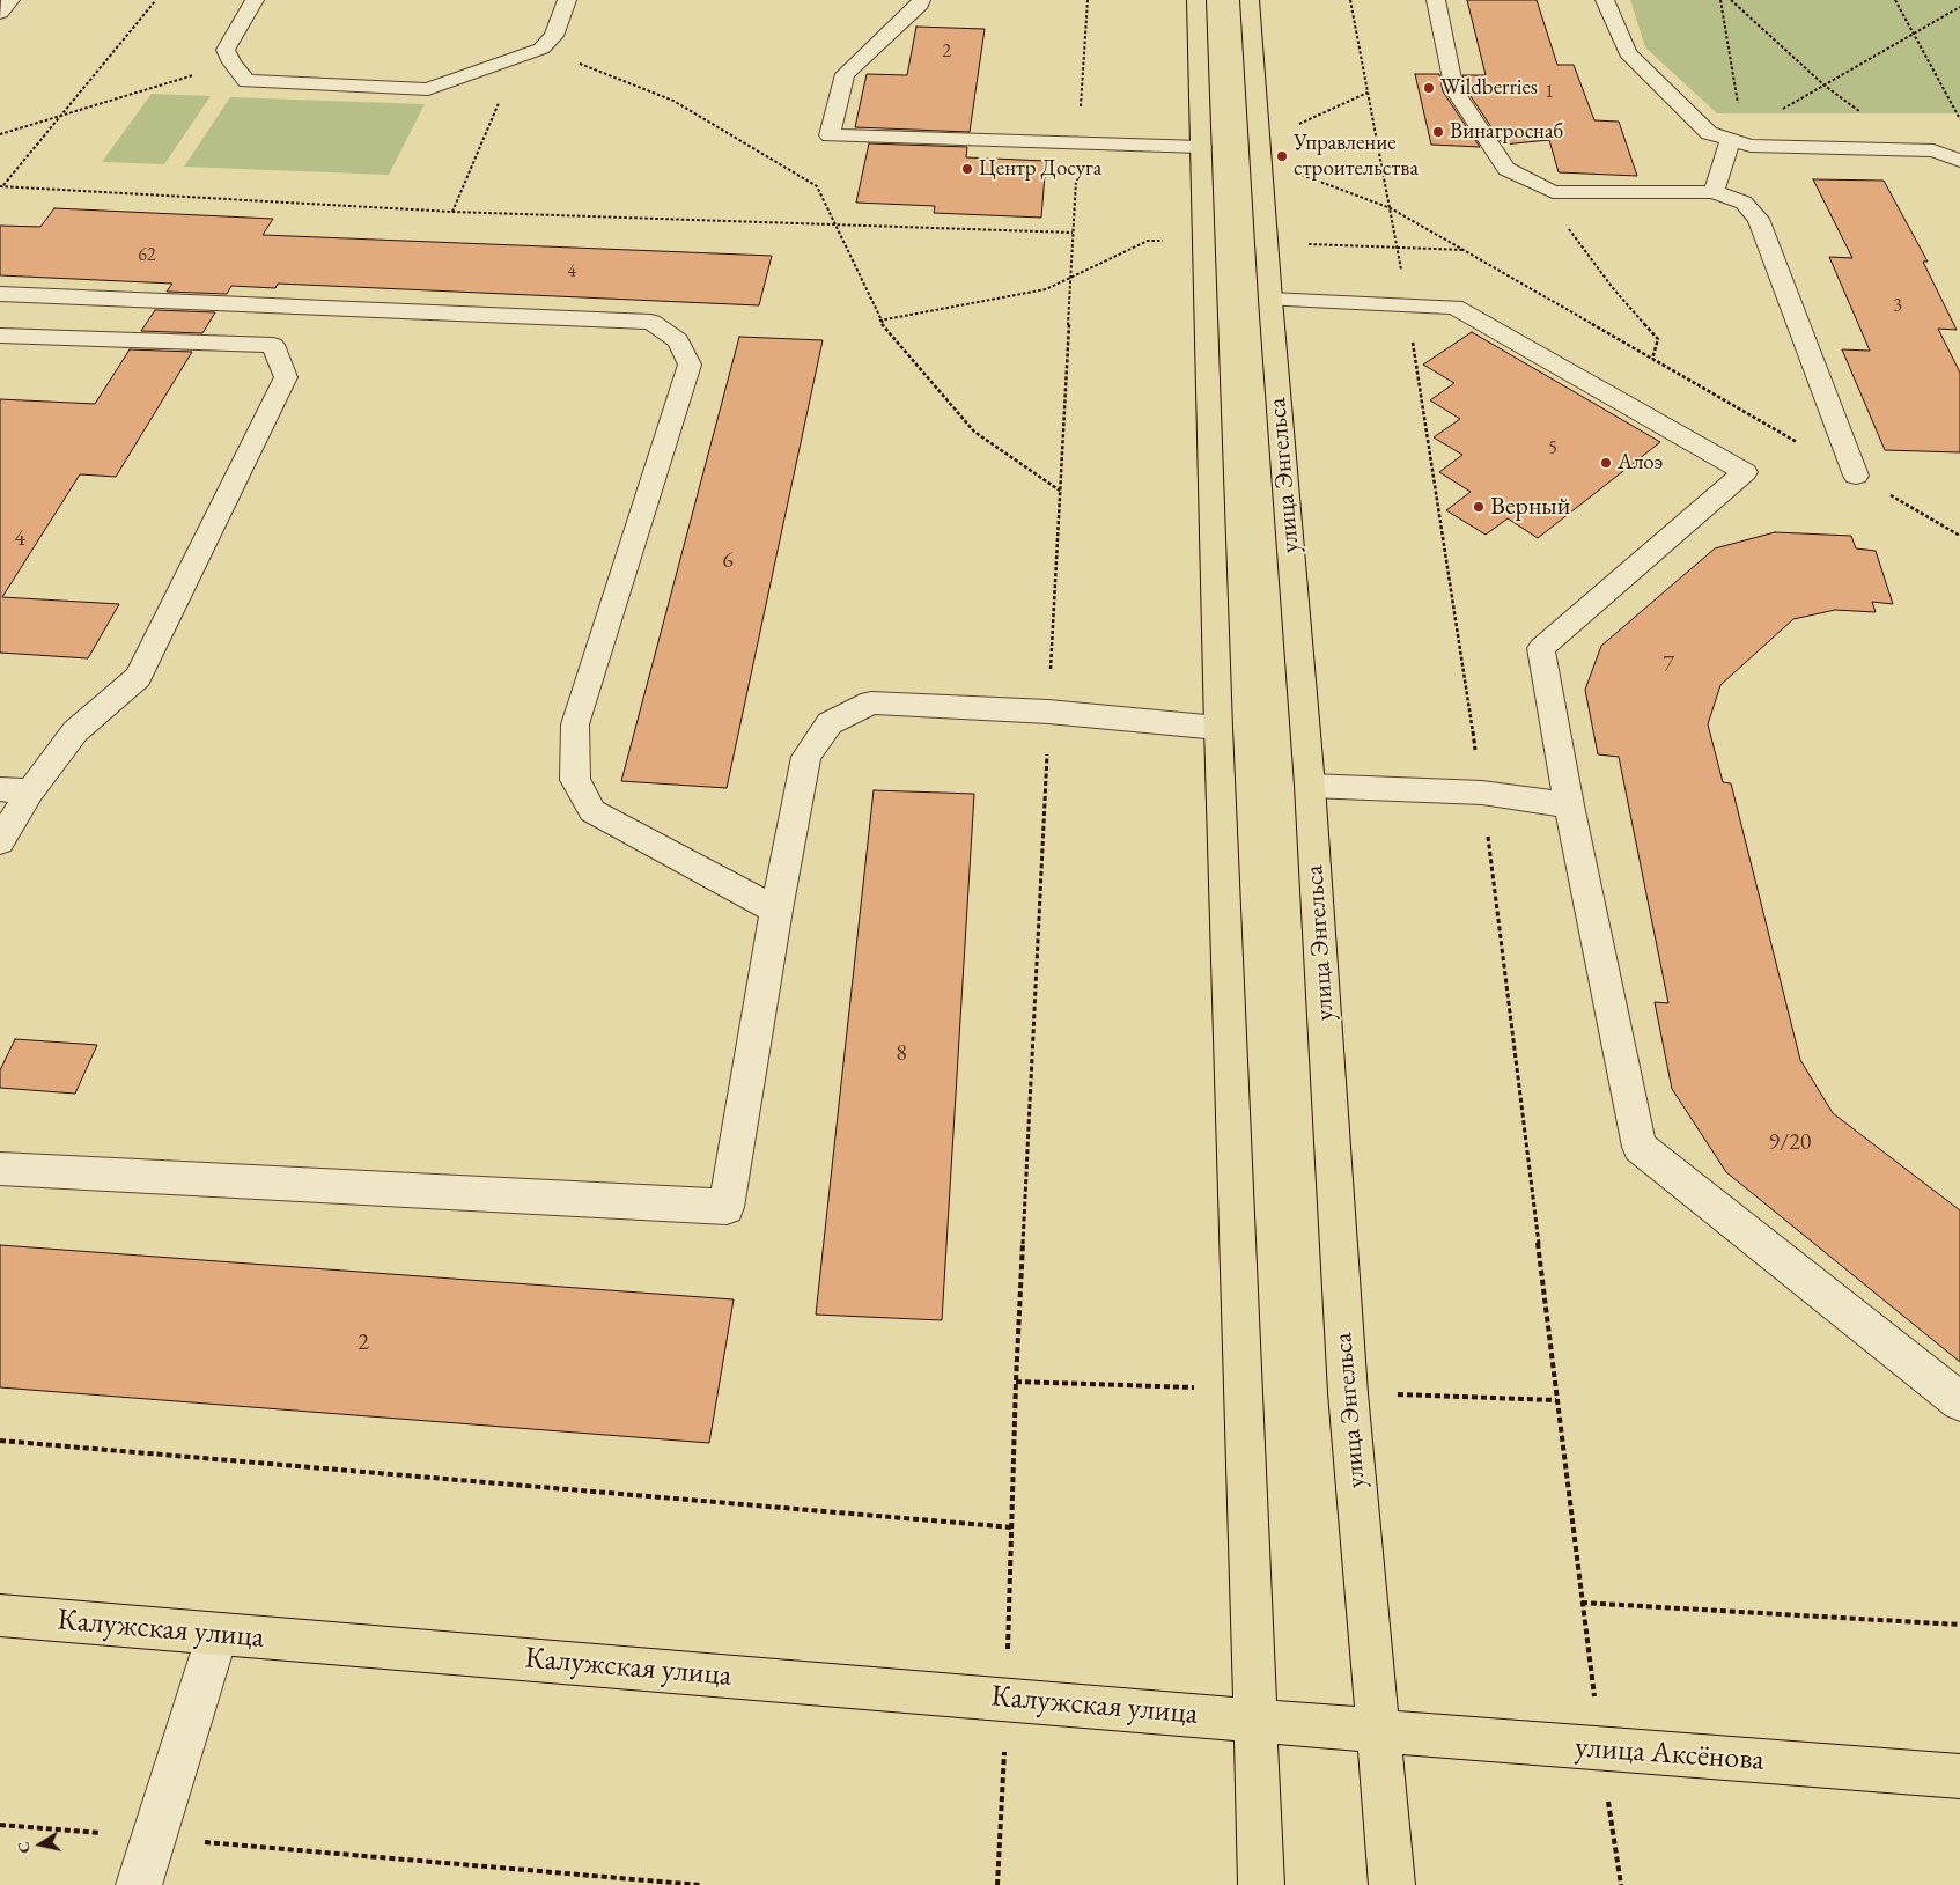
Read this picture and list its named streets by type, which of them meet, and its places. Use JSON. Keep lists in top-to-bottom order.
{
  "streets": {
    "main road": ["улица Энгельса", "Калужская улица", "улица Аксёнова"]
  },
  "crossings": [
    ["улица Энгельса", "Калужская улица"],
    ["улица Энгельса", "улица Аксёнова"],
    ["Калужская улица", "улица Аксёнова"]
  ],
  "places": [
    "Wildberries",
    "Винагроснаб",
    "Управление строительства",
    "Центр Досуга",
    "Алоэ",
    "Верный"
  ],
  "house_numbers": [
    "2",
    "1",
    "62",
    "4",
    "3",
    "5",
    "4",
    "6",
    "7",
    "8",
    "9/20",
    "2"
  ],
  "north": "left"
}
